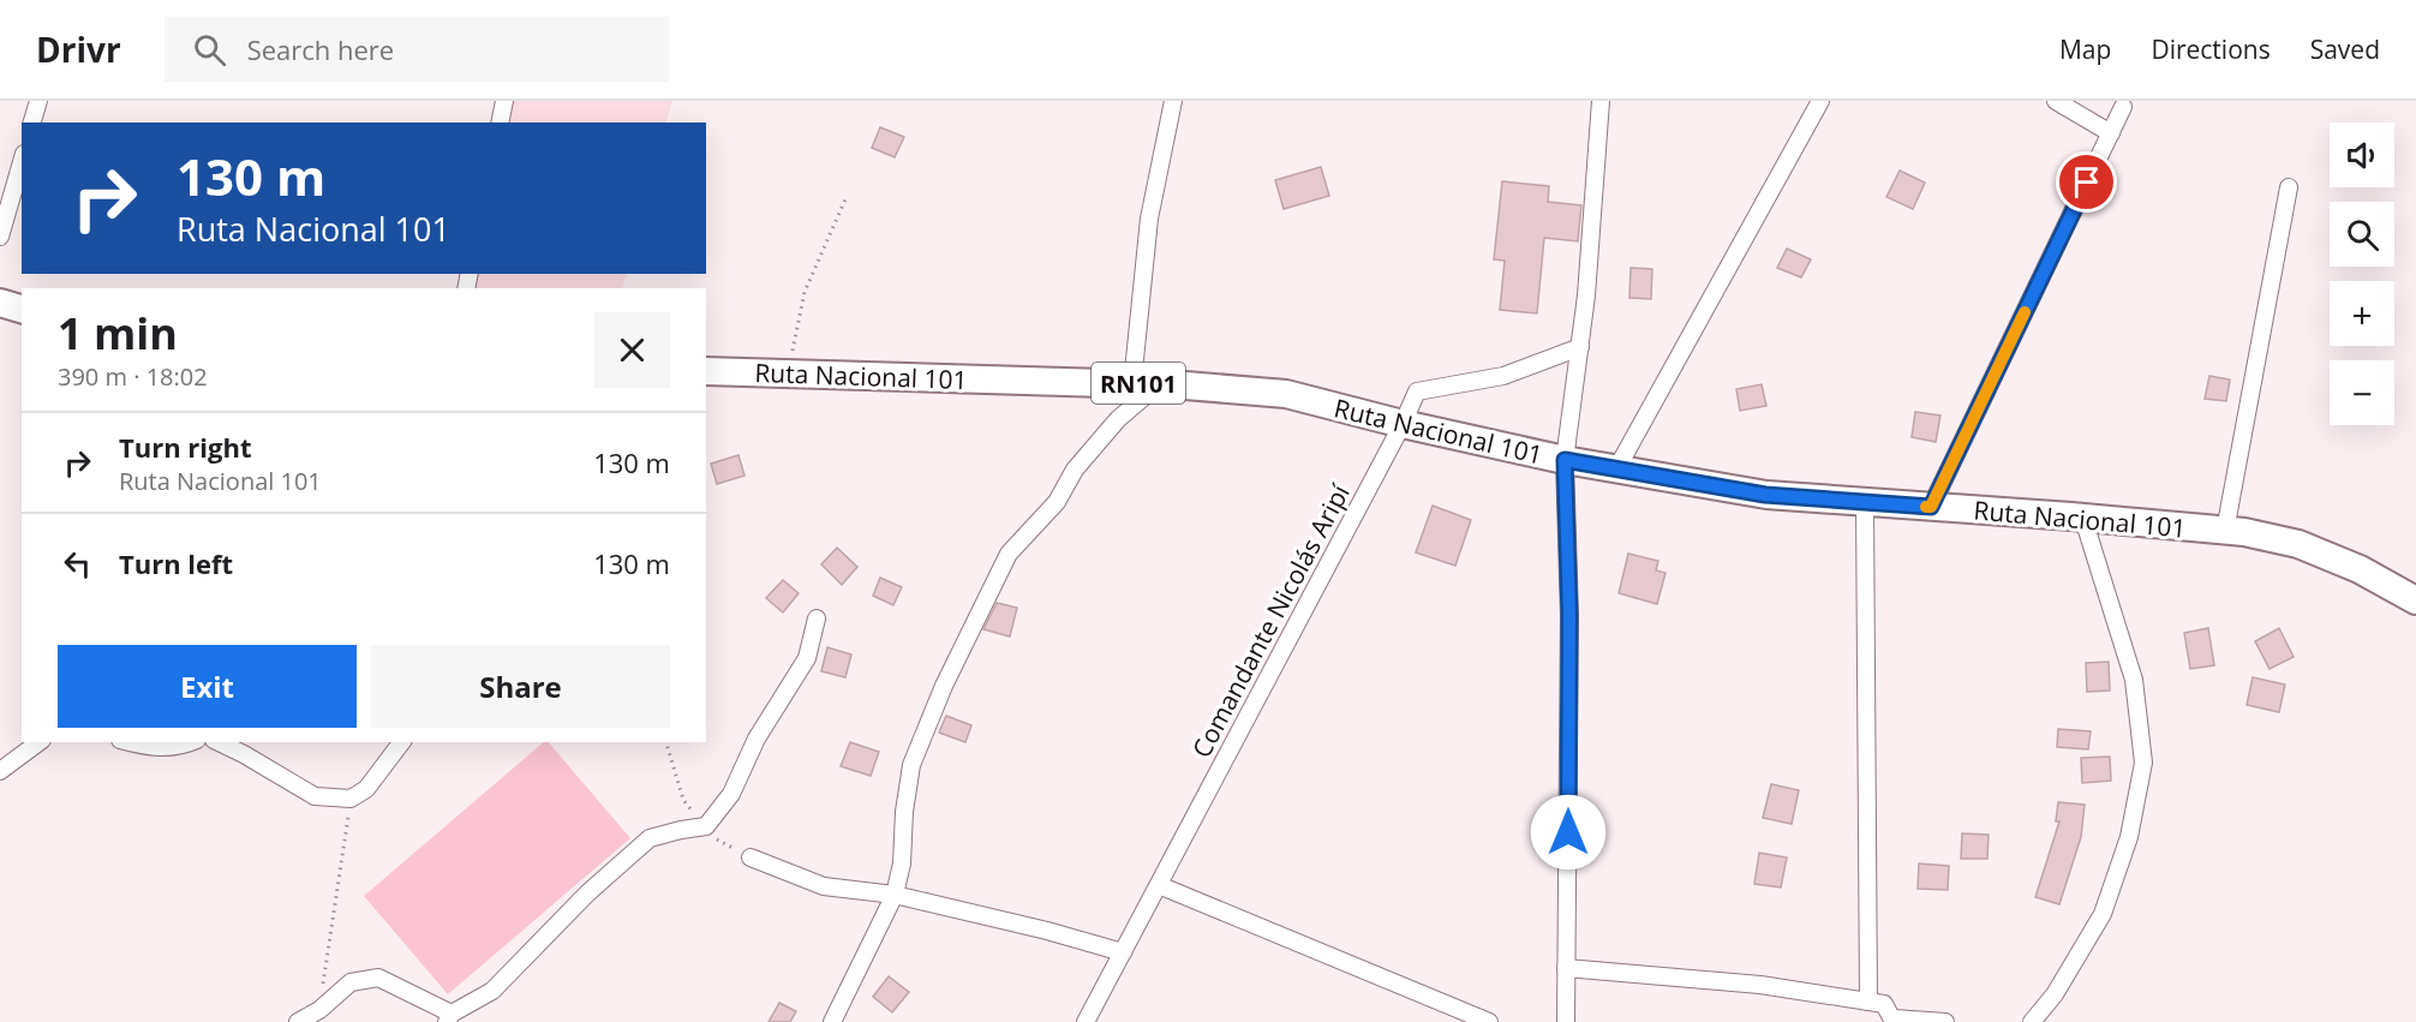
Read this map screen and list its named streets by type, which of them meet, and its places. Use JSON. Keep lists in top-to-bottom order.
{
  "streets": {
    "main road": ["Ruta Nacional 101", "RN101"],
    "street": ["Comandante Nicolás Aripí"]
  },
  "crossings": [
    ["Ruta Nacional 101", "Comandante Nicolás Aripí"]
  ],
  "page": {
    "header": "Drivr",
    "search": "Search here",
    "nav": ["Map", "Directions", "Saved"],
    "map_buttons": ["+", "−"],
    "turn": ["130 m", "Ruta Nacional 101"],
    "heading": ["1 min", "390 m · 18:02"],
    "list": [
      {
        "name": "Turn right",
        "note": "Ruta Nacional 101",
        "value": "130 m"
      },
      {
        "name": "Turn left",
        "value": "130 m"
      }
    ],
    "buttons": ["Exit", "Share"]
  }
}
